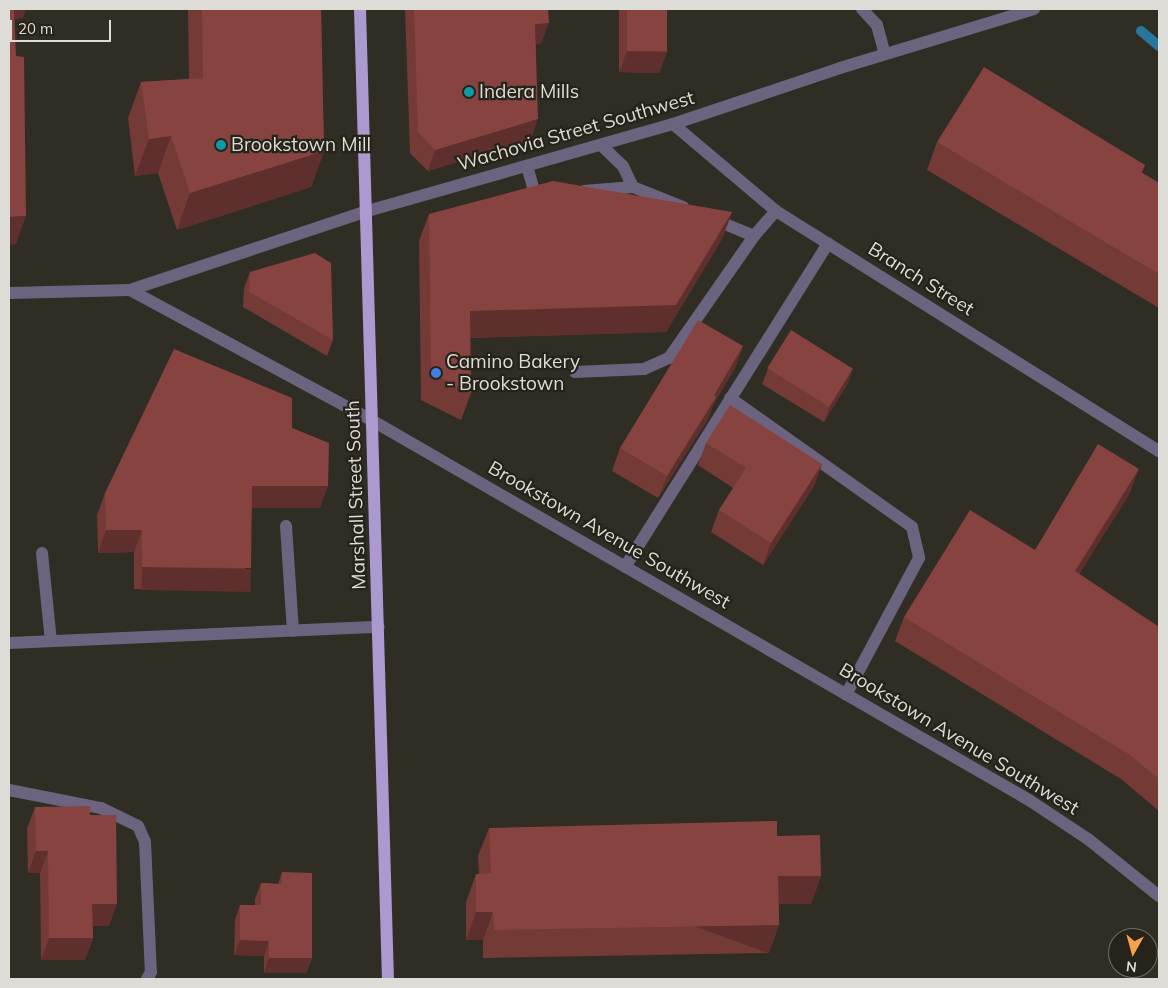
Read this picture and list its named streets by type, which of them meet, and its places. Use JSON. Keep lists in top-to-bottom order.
{
  "streets": {
    "main road": ["Marshall Street South"],
    "street": ["Wachovia Street Southwest", "Branch Street", "Brookstown Avenue Southwest"]
  },
  "crossings": [
    ["Wachovia Street Southwest", "Branch Street"],
    ["Wachovia Street Southwest", "Marshall Street South"],
    ["Wachovia Street Southwest", "Brookstown Avenue Southwest"],
    ["Marshall Street South", "Brookstown Avenue Southwest"]
  ],
  "places": ["Indera Mills", "Brookstown Mill", "Camino Bakery - Brookstown"],
  "scale_bar": "20 m",
  "north": "bottom"
}
